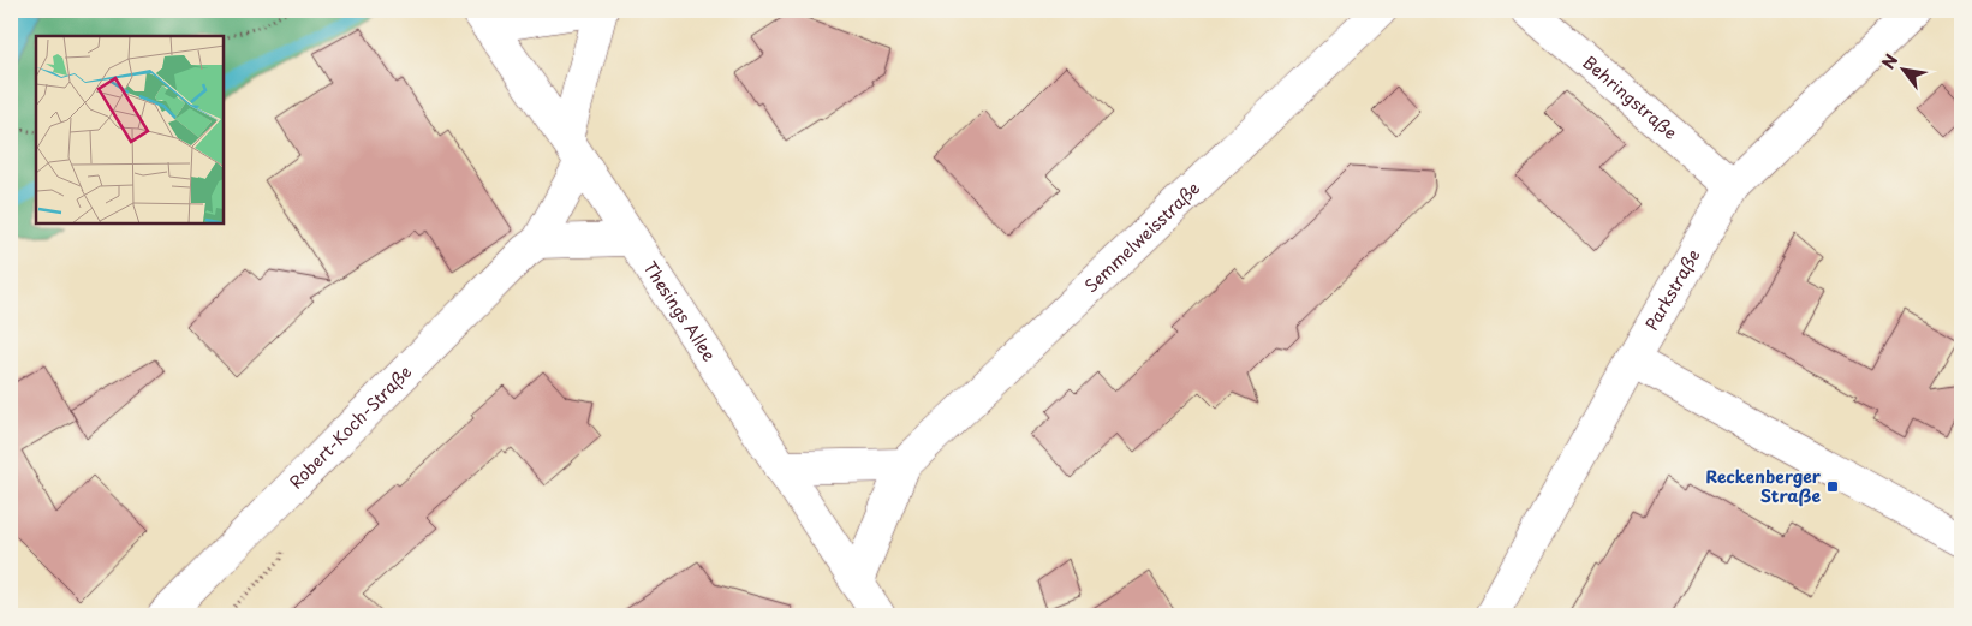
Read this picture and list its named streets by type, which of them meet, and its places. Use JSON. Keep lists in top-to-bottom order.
{
  "streets": {
    "street": [
      "Behringstraße",
      "Semmelweisstraße",
      "Parkstraße",
      "Thesings Allee",
      "Robert-Koch-Straße"
    ]
  },
  "crossings": [
    ["Behringstraße", "Parkstraße"],
    ["Semmelweisstraße", "Thesings Allee"],
    ["Thesings Allee", "Robert-Koch-Straße"]
  ],
  "places": {
    "transit": ["Reckenberger Straße"]
  },
  "north": "top left"
}
